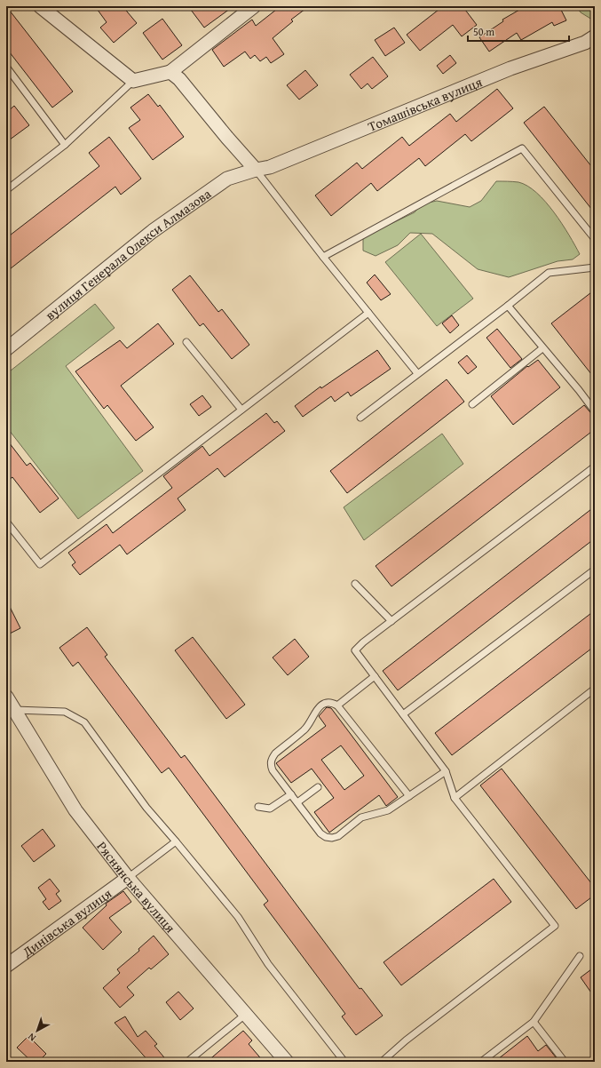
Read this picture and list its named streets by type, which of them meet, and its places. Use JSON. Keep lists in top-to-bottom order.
{
  "streets": {
    "street": [
      "Томашівська вулиця",
      "вулиця Генерала Олекси Алмазова",
      "Ряснянська вулиця",
      "Динівська вулиця"
    ]
  },
  "crossings": [
    ["Томашівська вулиця", "вулиця Генерала Олекси Алмазова"],
    ["Ряснянська вулиця", "Динівська вулиця"]
  ],
  "scale_bar": "50 m",
  "north": "bottom left"
}
